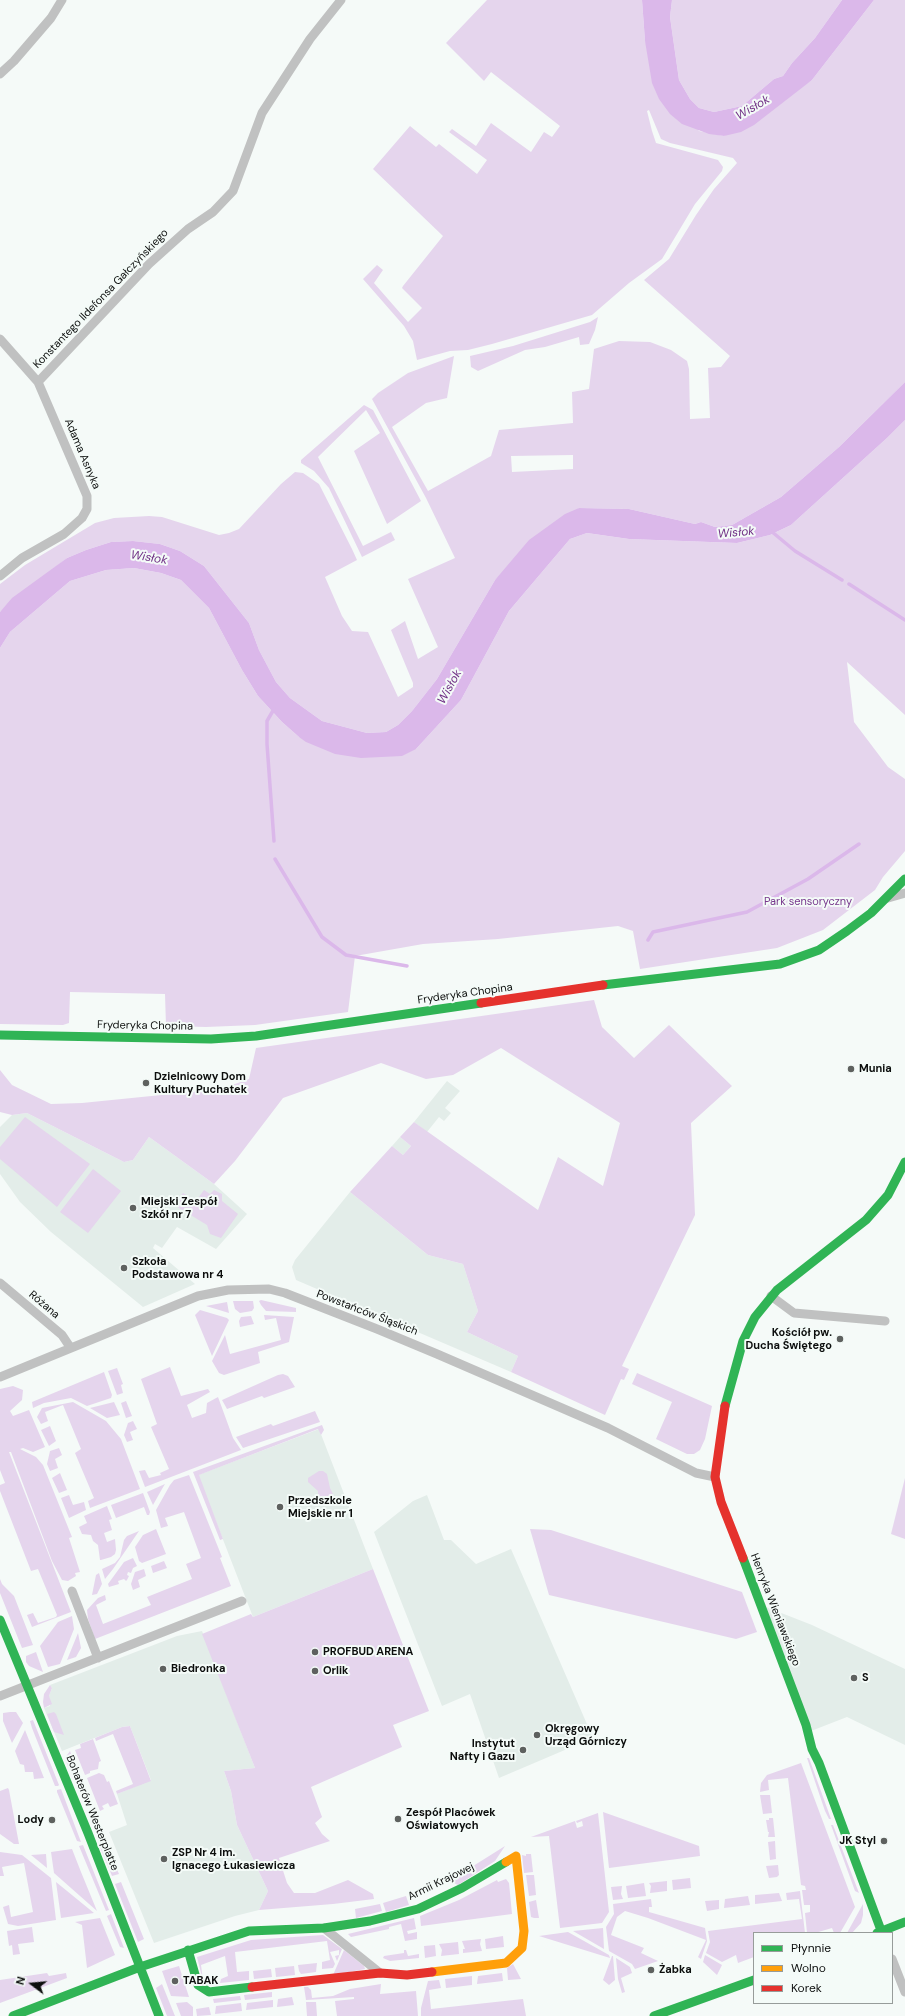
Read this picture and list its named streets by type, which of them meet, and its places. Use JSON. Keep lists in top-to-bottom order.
{
  "streets": {
    "street": [
      "Konstantego Ildefonsa Gałczyńskiego",
      "Adama Asnyka",
      "Fryderyka Chopina",
      "Różana",
      "Powstańców Śląskich",
      "Henryka Wieniawskiego",
      "Bohaterów Westerplatte",
      "Armii Krajowej"
    ]
  },
  "crossings": [
    ["Konstantego Ildefonsa Gałczyńskiego", "Adama Asnyka"],
    ["Różana", "Powstańców Śląskich"],
    ["Powstańców Śląskich", "Henryka Wieniawskiego"],
    ["Bohaterów Westerplatte", "Armii Krajowej"]
  ],
  "water": ["Wisłok"],
  "parks": ["Park sensoryczny"],
  "places": [
    "Munia",
    "Dzielnicowy Dom Kultury Puchatek",
    "Miejski Zespół Szkół nr 7",
    "Szkoła Podstawowa nr 4",
    "Kościół pw. Ducha Świętego",
    "Przedszkole Miejskie nr 1",
    "PROFBUD ARENA",
    "Biedronka",
    "Orlik",
    "S",
    "Okręgowy Urząd Górniczy",
    "Instytut Nafty i Gazu",
    "Zespół Placówek Oświatowych",
    "Lody",
    "JK Styl",
    "ZSP Nr 4 im. Ignacego Łukasiewicza",
    "Żabka",
    "TABAK"
  ],
  "legend": ["Płynnie", "Wolno", "Korek"],
  "north": "left"
}
